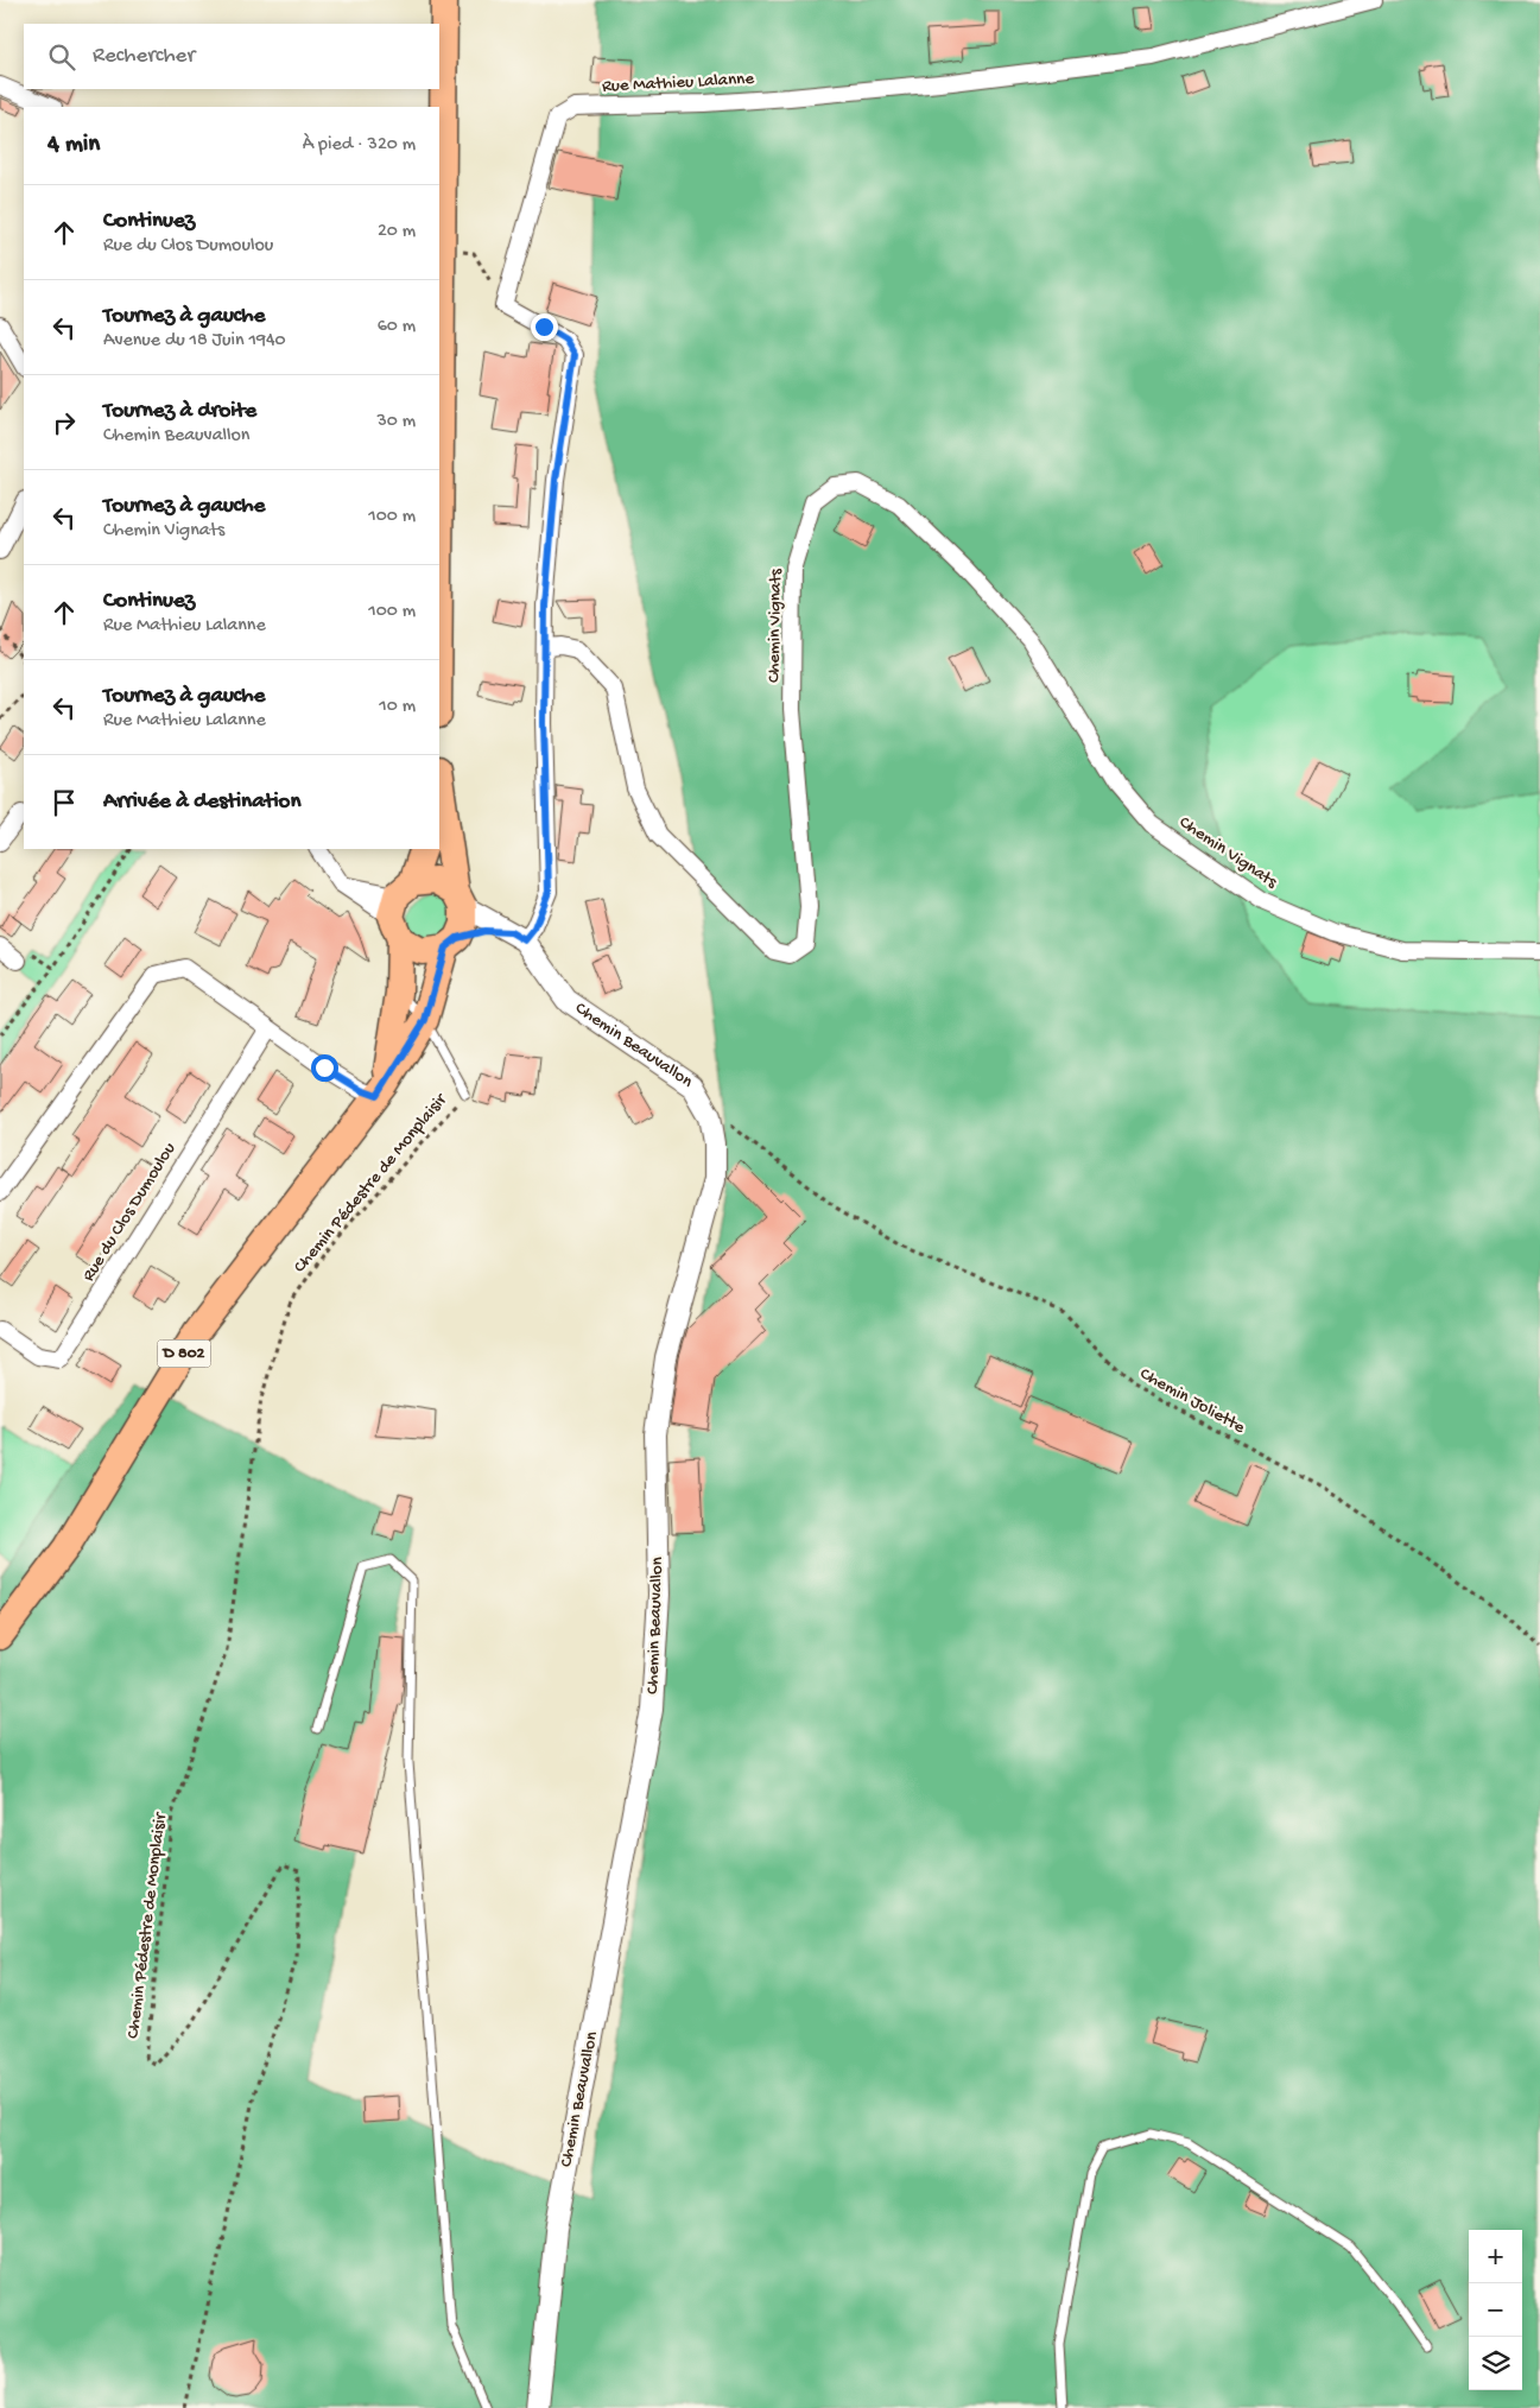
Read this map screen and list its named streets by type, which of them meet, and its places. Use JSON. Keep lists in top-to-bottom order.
{
  "streets": {
    "main road": ["D 802"],
    "street": [
      "Rue Mathieu Lalanne",
      "Chemin Vignats",
      "Chemin Beauvallon",
      "Rue du Clos Dumoulou"
    ],
    "path": ["Chemin Pédestre de Monplaisir", "Chemin Joliette"]
  },
  "crossings": [
    ["Chemin Beauvallon", "D 802"],
    ["Chemin Beauvallon", "Chemin Joliette"]
  ],
  "page": {
    "search": "Rechercher",
    "heading": ["4 min", "À pied · 320 m"],
    "list": [
      ["Continuez", "Rue du Clos Dumoulou", "20 m"],
      ["Tournez à gauche", "Avenue du 18 Juin 1940", "60 m"],
      ["Tournez à droite", "Chemin Beauvallon", "30 m"],
      ["Tournez à gauche", "Chemin Vignats", "100 m"],
      ["Continuez", "Rue Mathieu Lalanne", "100 m"],
      ["Tournez à gauche", "Rue Mathieu Lalanne", "10 m"],
      "Arrivée à destination"
    ],
    "map_buttons": ["+", "−"]
  }
}
